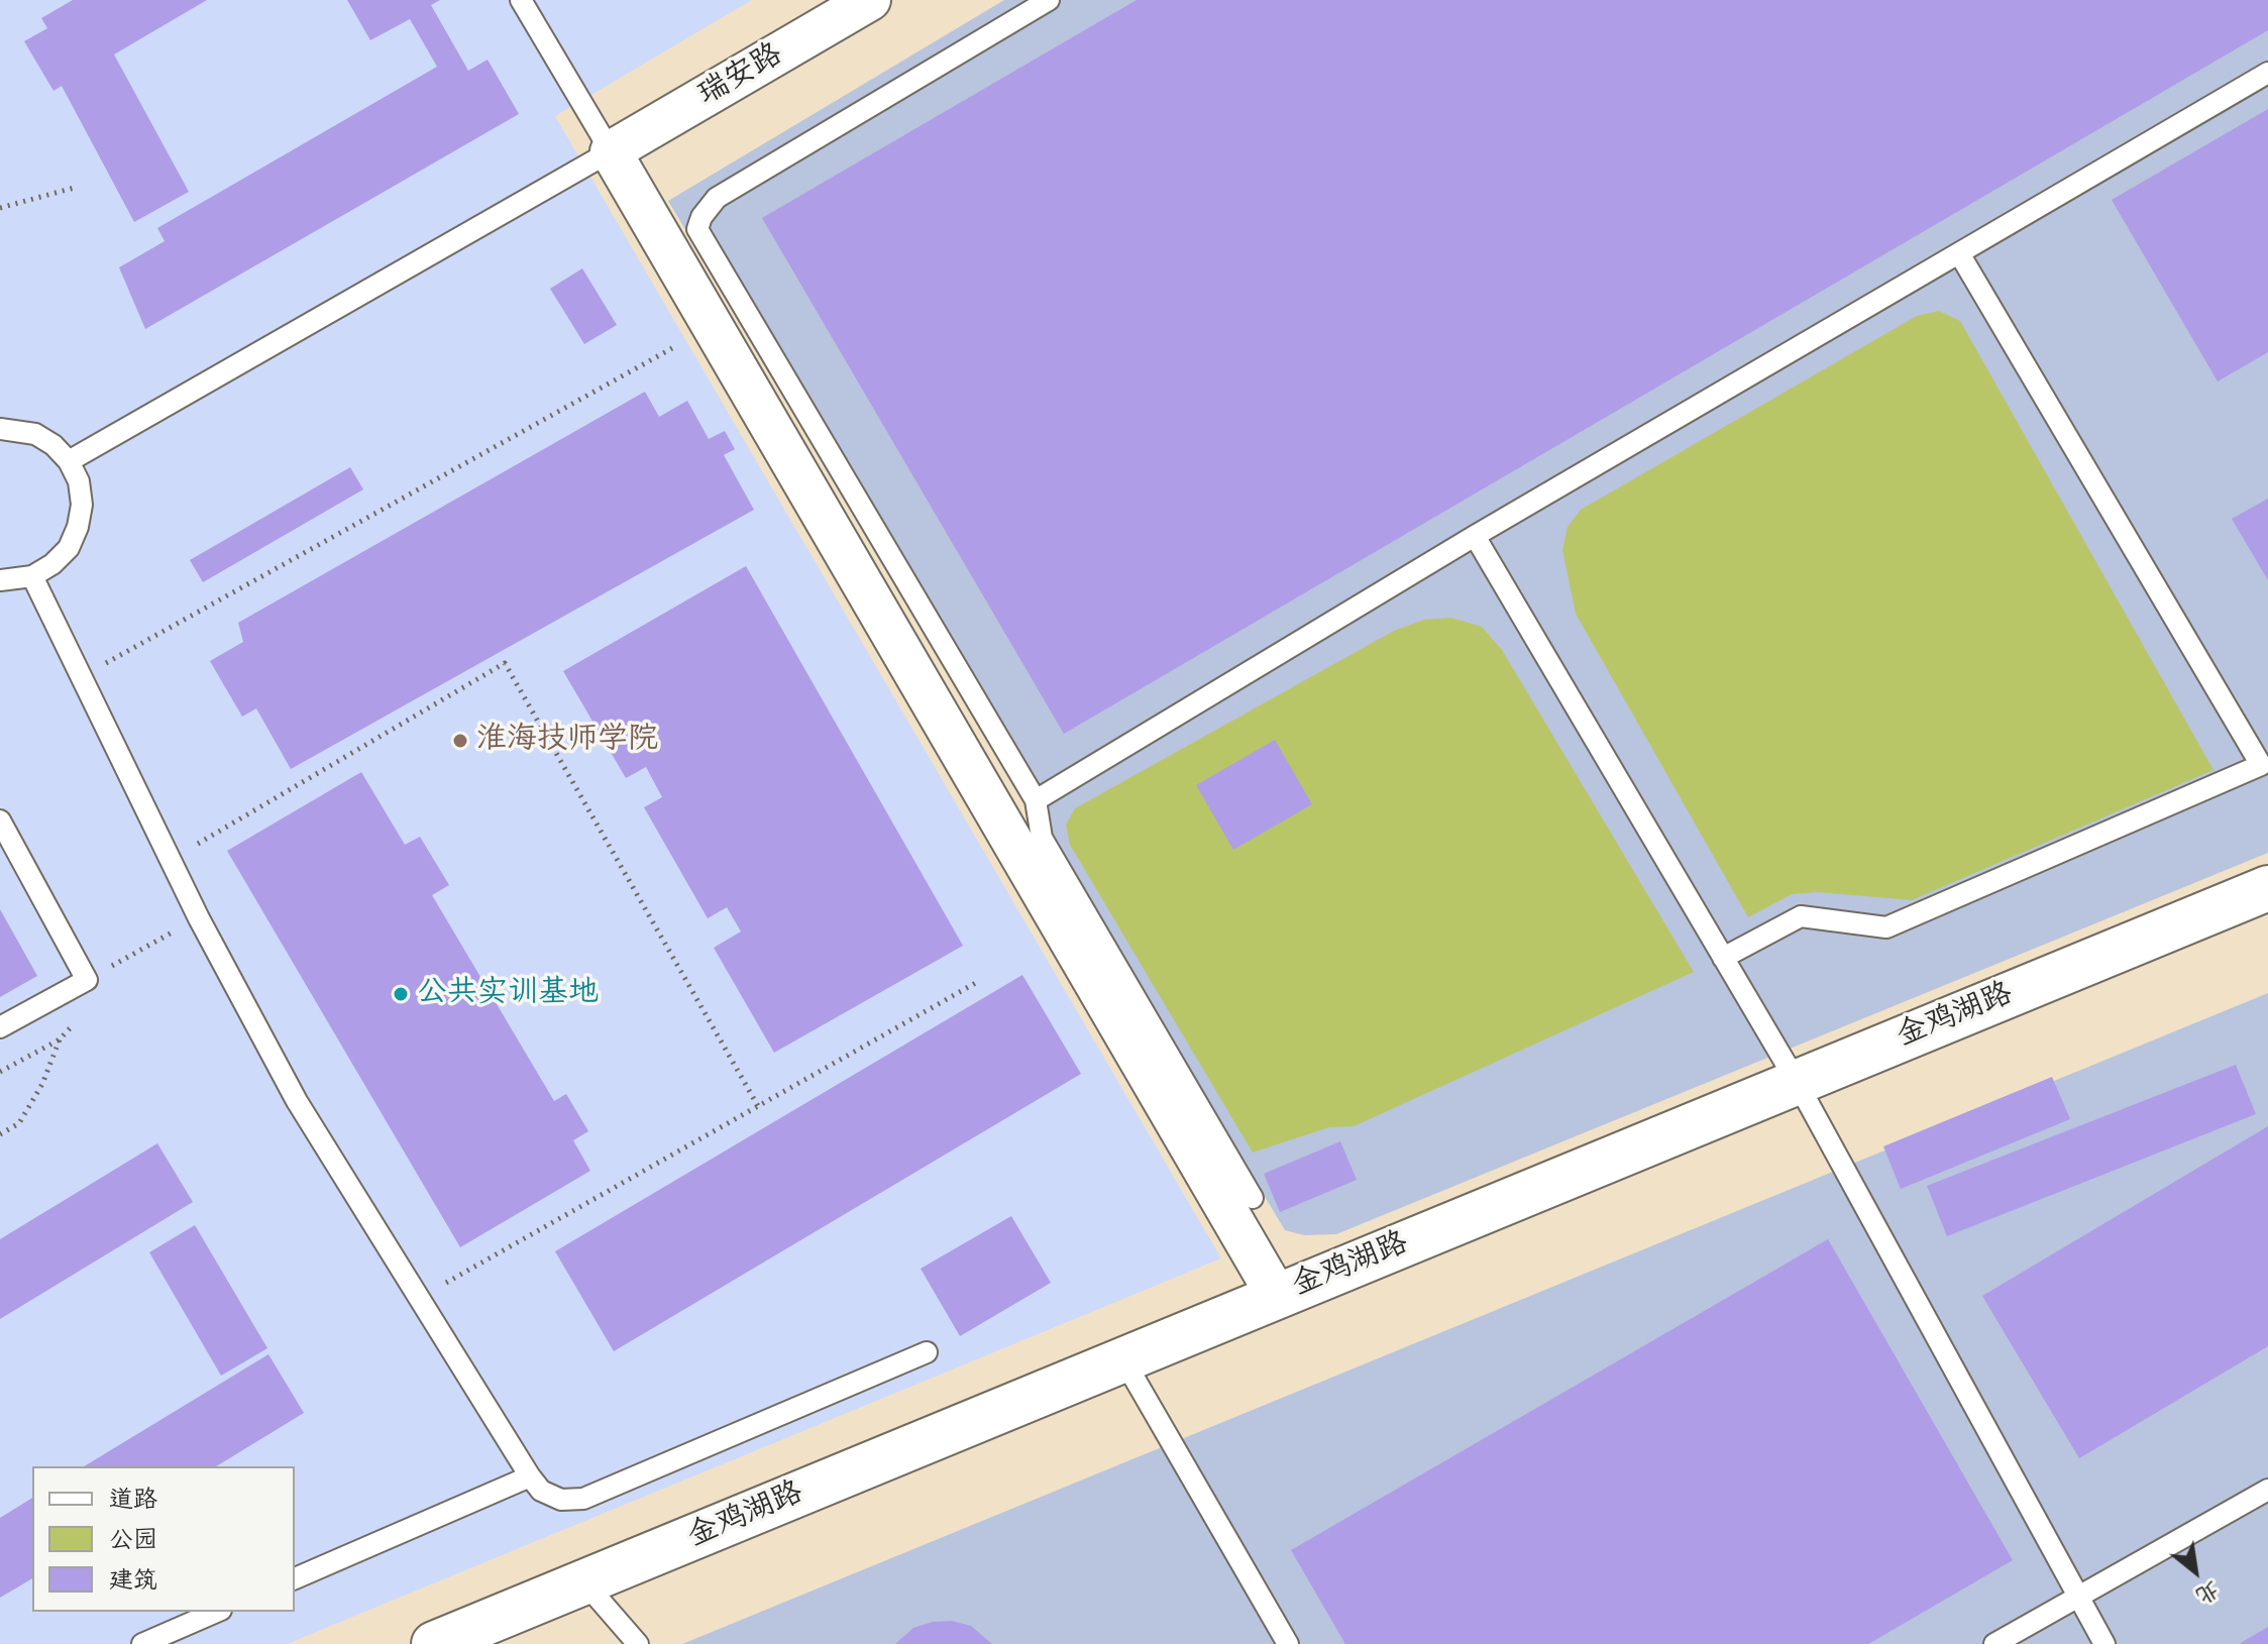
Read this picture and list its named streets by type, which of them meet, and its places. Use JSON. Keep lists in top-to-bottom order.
{
  "streets": {
    "street": ["瑞安路", "金鸡湖路"]
  },
  "places": ["淮海技师学院", "公共实训基地"],
  "legend": ["道路", "公园", "建筑"],
  "north": "bottom right"
}
